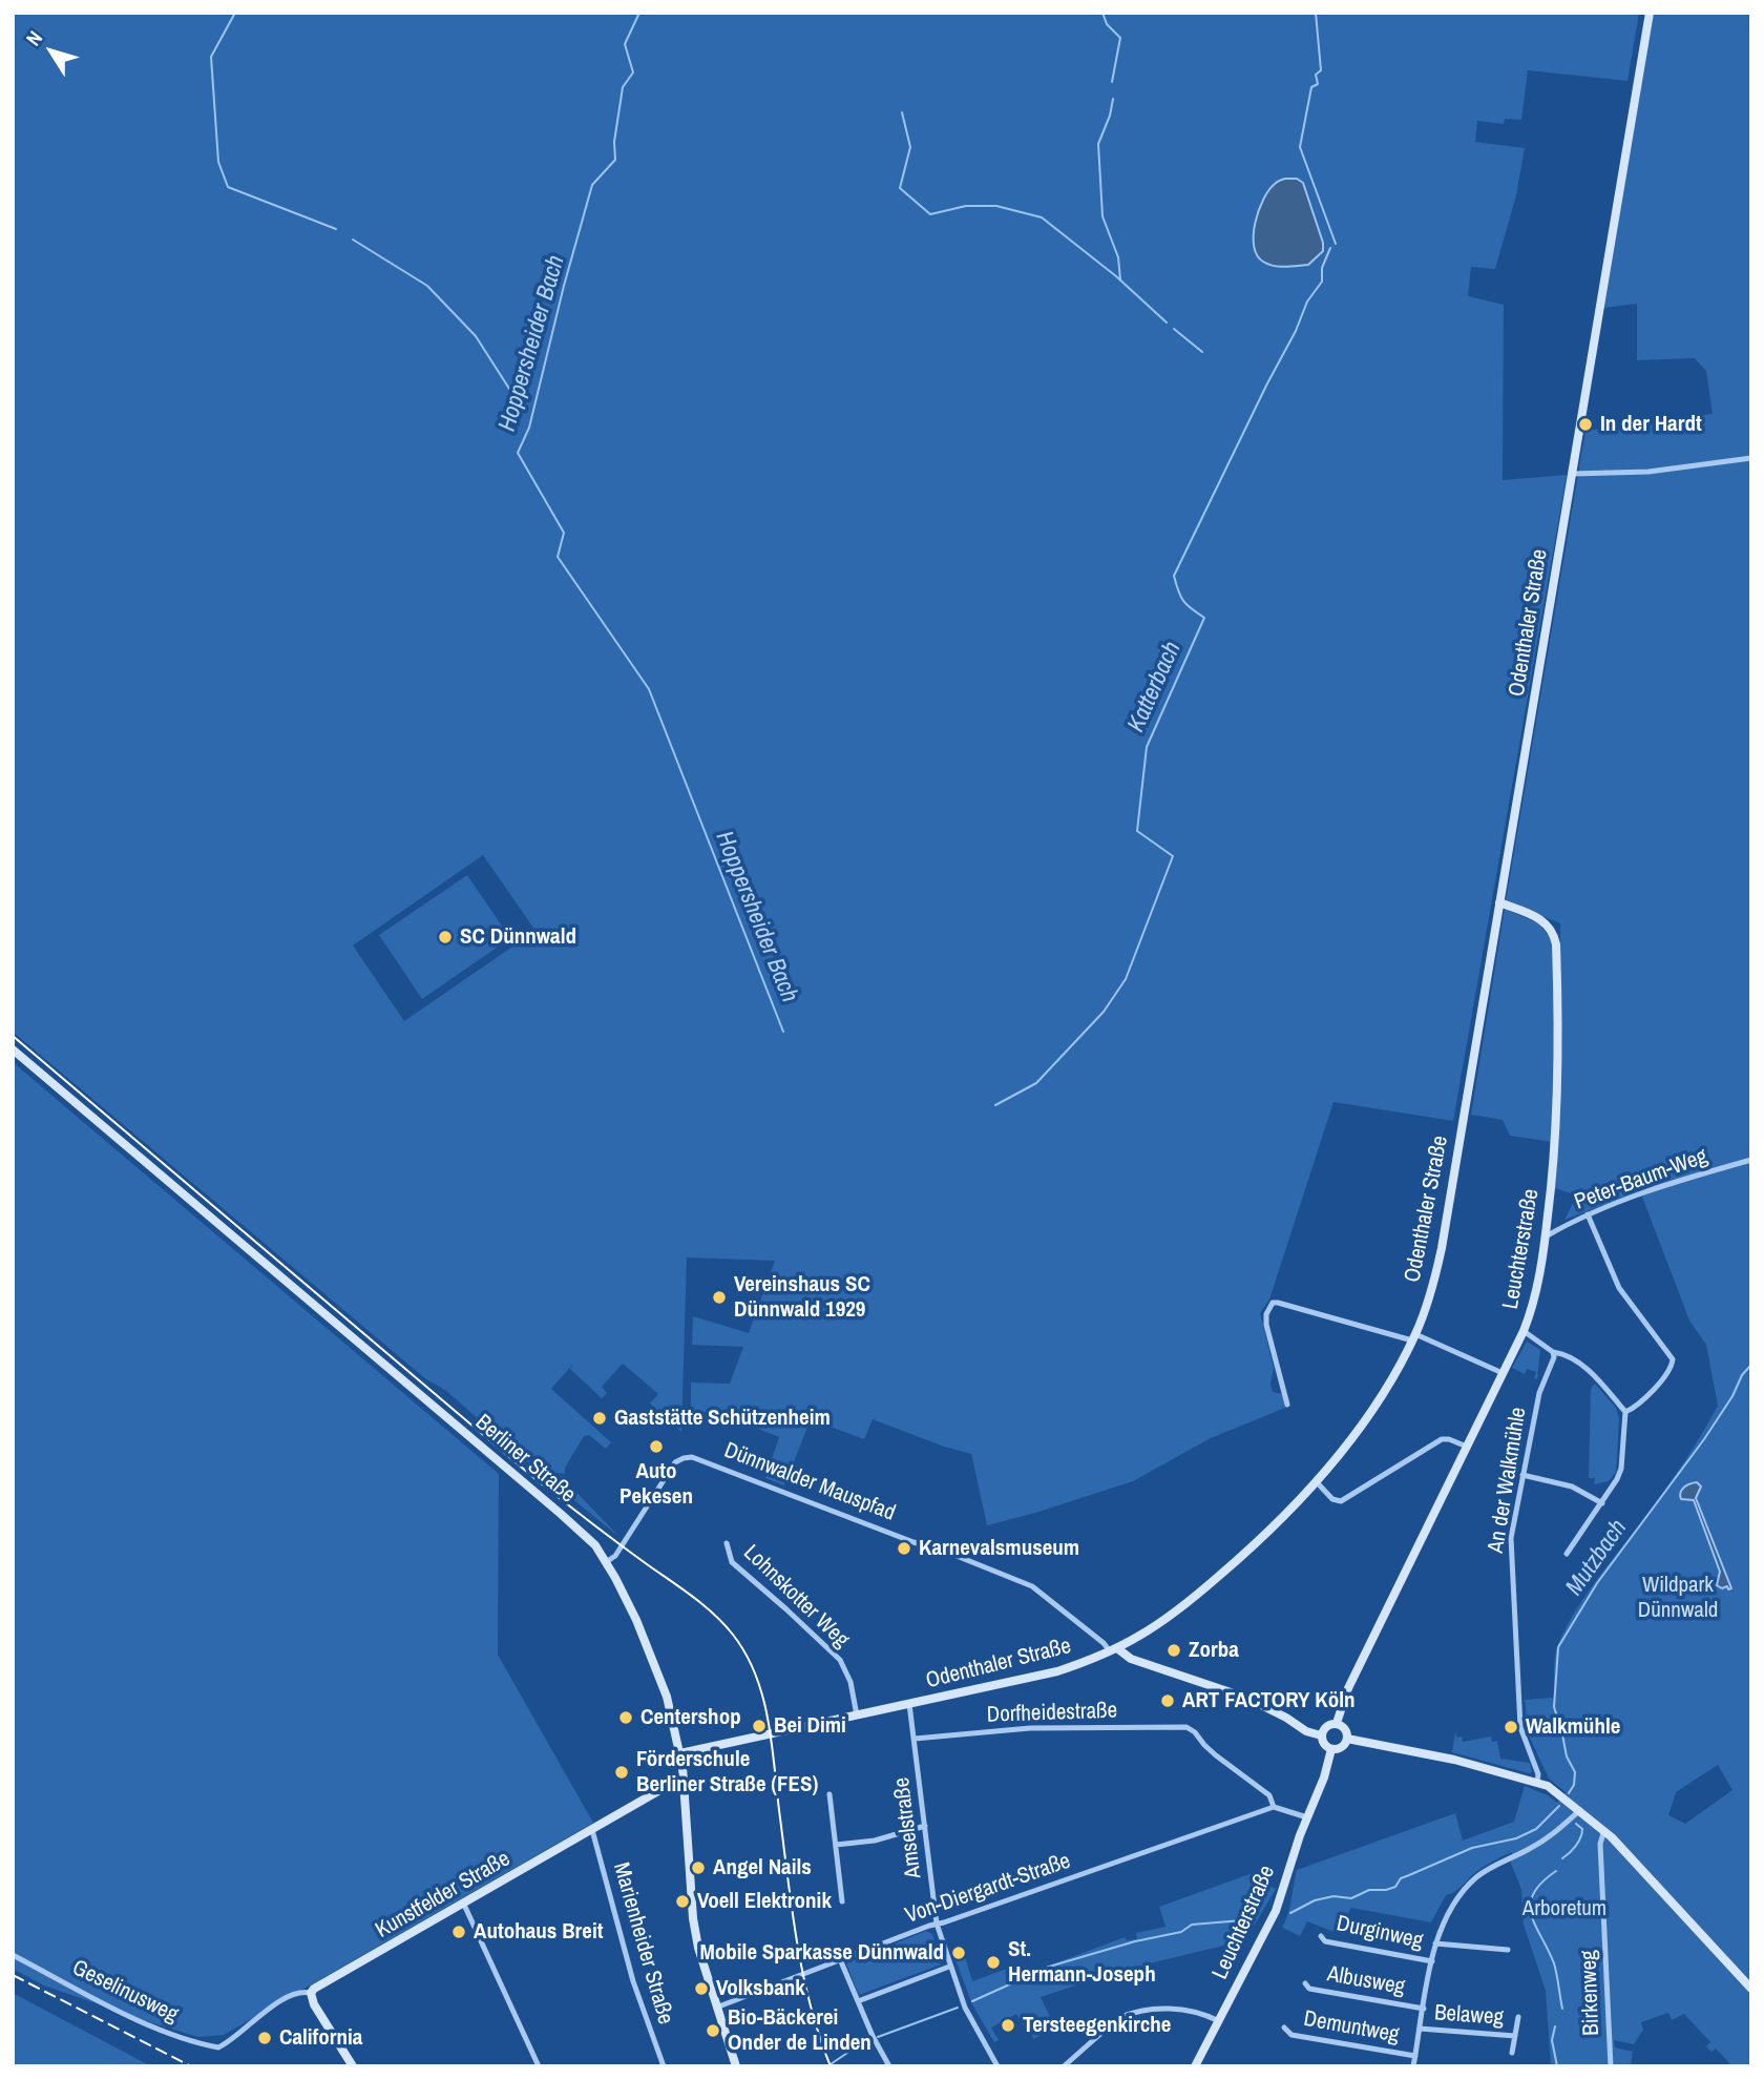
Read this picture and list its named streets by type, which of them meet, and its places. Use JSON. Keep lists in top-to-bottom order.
{
  "streets": {
    "main road": [
      "Odenthaler Straße",
      "Leuchterstraße",
      "Berliner Straße",
      "Dünnwalder Mauspfad",
      "Kunstfelder Straße"
    ],
    "street": [
      "Peter-Baum-Weg",
      "An der Walkmühle",
      "Lohnskotter Weg",
      "Dorfheidestraße",
      "Amselstraße",
      "Von-Diergardt-Straße",
      "Durginweg",
      "Marienheider Straße",
      "Albusweg",
      "Geselinusweg",
      "Birkenweg",
      "Belaweg",
      "Demuntweg"
    ]
  },
  "crossings": [
    ["Odenthaler Straße", "Leuchterstraße"],
    ["Odenthaler Straße", "Berliner Straße"],
    ["Odenthaler Straße", "Dünnwalder Mauspfad"],
    ["Odenthaler Straße", "Lohnskotter Weg"],
    ["Odenthaler Straße", "Amselstraße"],
    ["Peter-Baum-Weg", "Leuchterstraße"],
    ["Leuchterstraße", "Dünnwalder Mauspfad"],
    ["Berliner Straße", "Dünnwalder Mauspfad"],
    ["Berliner Straße", "Von-Diergardt-Straße"],
    ["Berliner Straße", "Kunstfelder Straße"],
    ["Dorfheidestraße", "Amselstraße"],
    ["Dorfheidestraße", "Von-Diergardt-Straße"],
    ["Amselstraße", "Von-Diergardt-Straße"],
    ["Kunstfelder Straße", "Marienheider Straße"],
    ["Kunstfelder Straße", "Geselinusweg"]
  ],
  "water": ["Hoppersheider Bach", "Katterbach", "Mutzbach"],
  "parks": ["Wildpark Dünnwald", "Arboretum"],
  "places": [
    "In der Hardt",
    "SC Dünnwald",
    "Vereinshaus SC Dünnwald 1929",
    "Gaststätte Schützenheim",
    "Auto Pekesen",
    "Karnevalsmuseum",
    "Zorba",
    "ART FACTORY Köln",
    "Centershop",
    "Bei Dimi",
    "Walkmühle",
    "Förderschule Berliner Straße (FES)",
    "Angel Nails",
    "Voell Elektronik",
    "Autohaus Breit",
    "Mobile Sparkasse Dünnwald",
    "St. Hermann-Joseph",
    "Volksbank",
    "Tersteegenkirche",
    "Bio-Bäckerei Onder de Linden",
    "California"
  ],
  "north": "top left"
}
